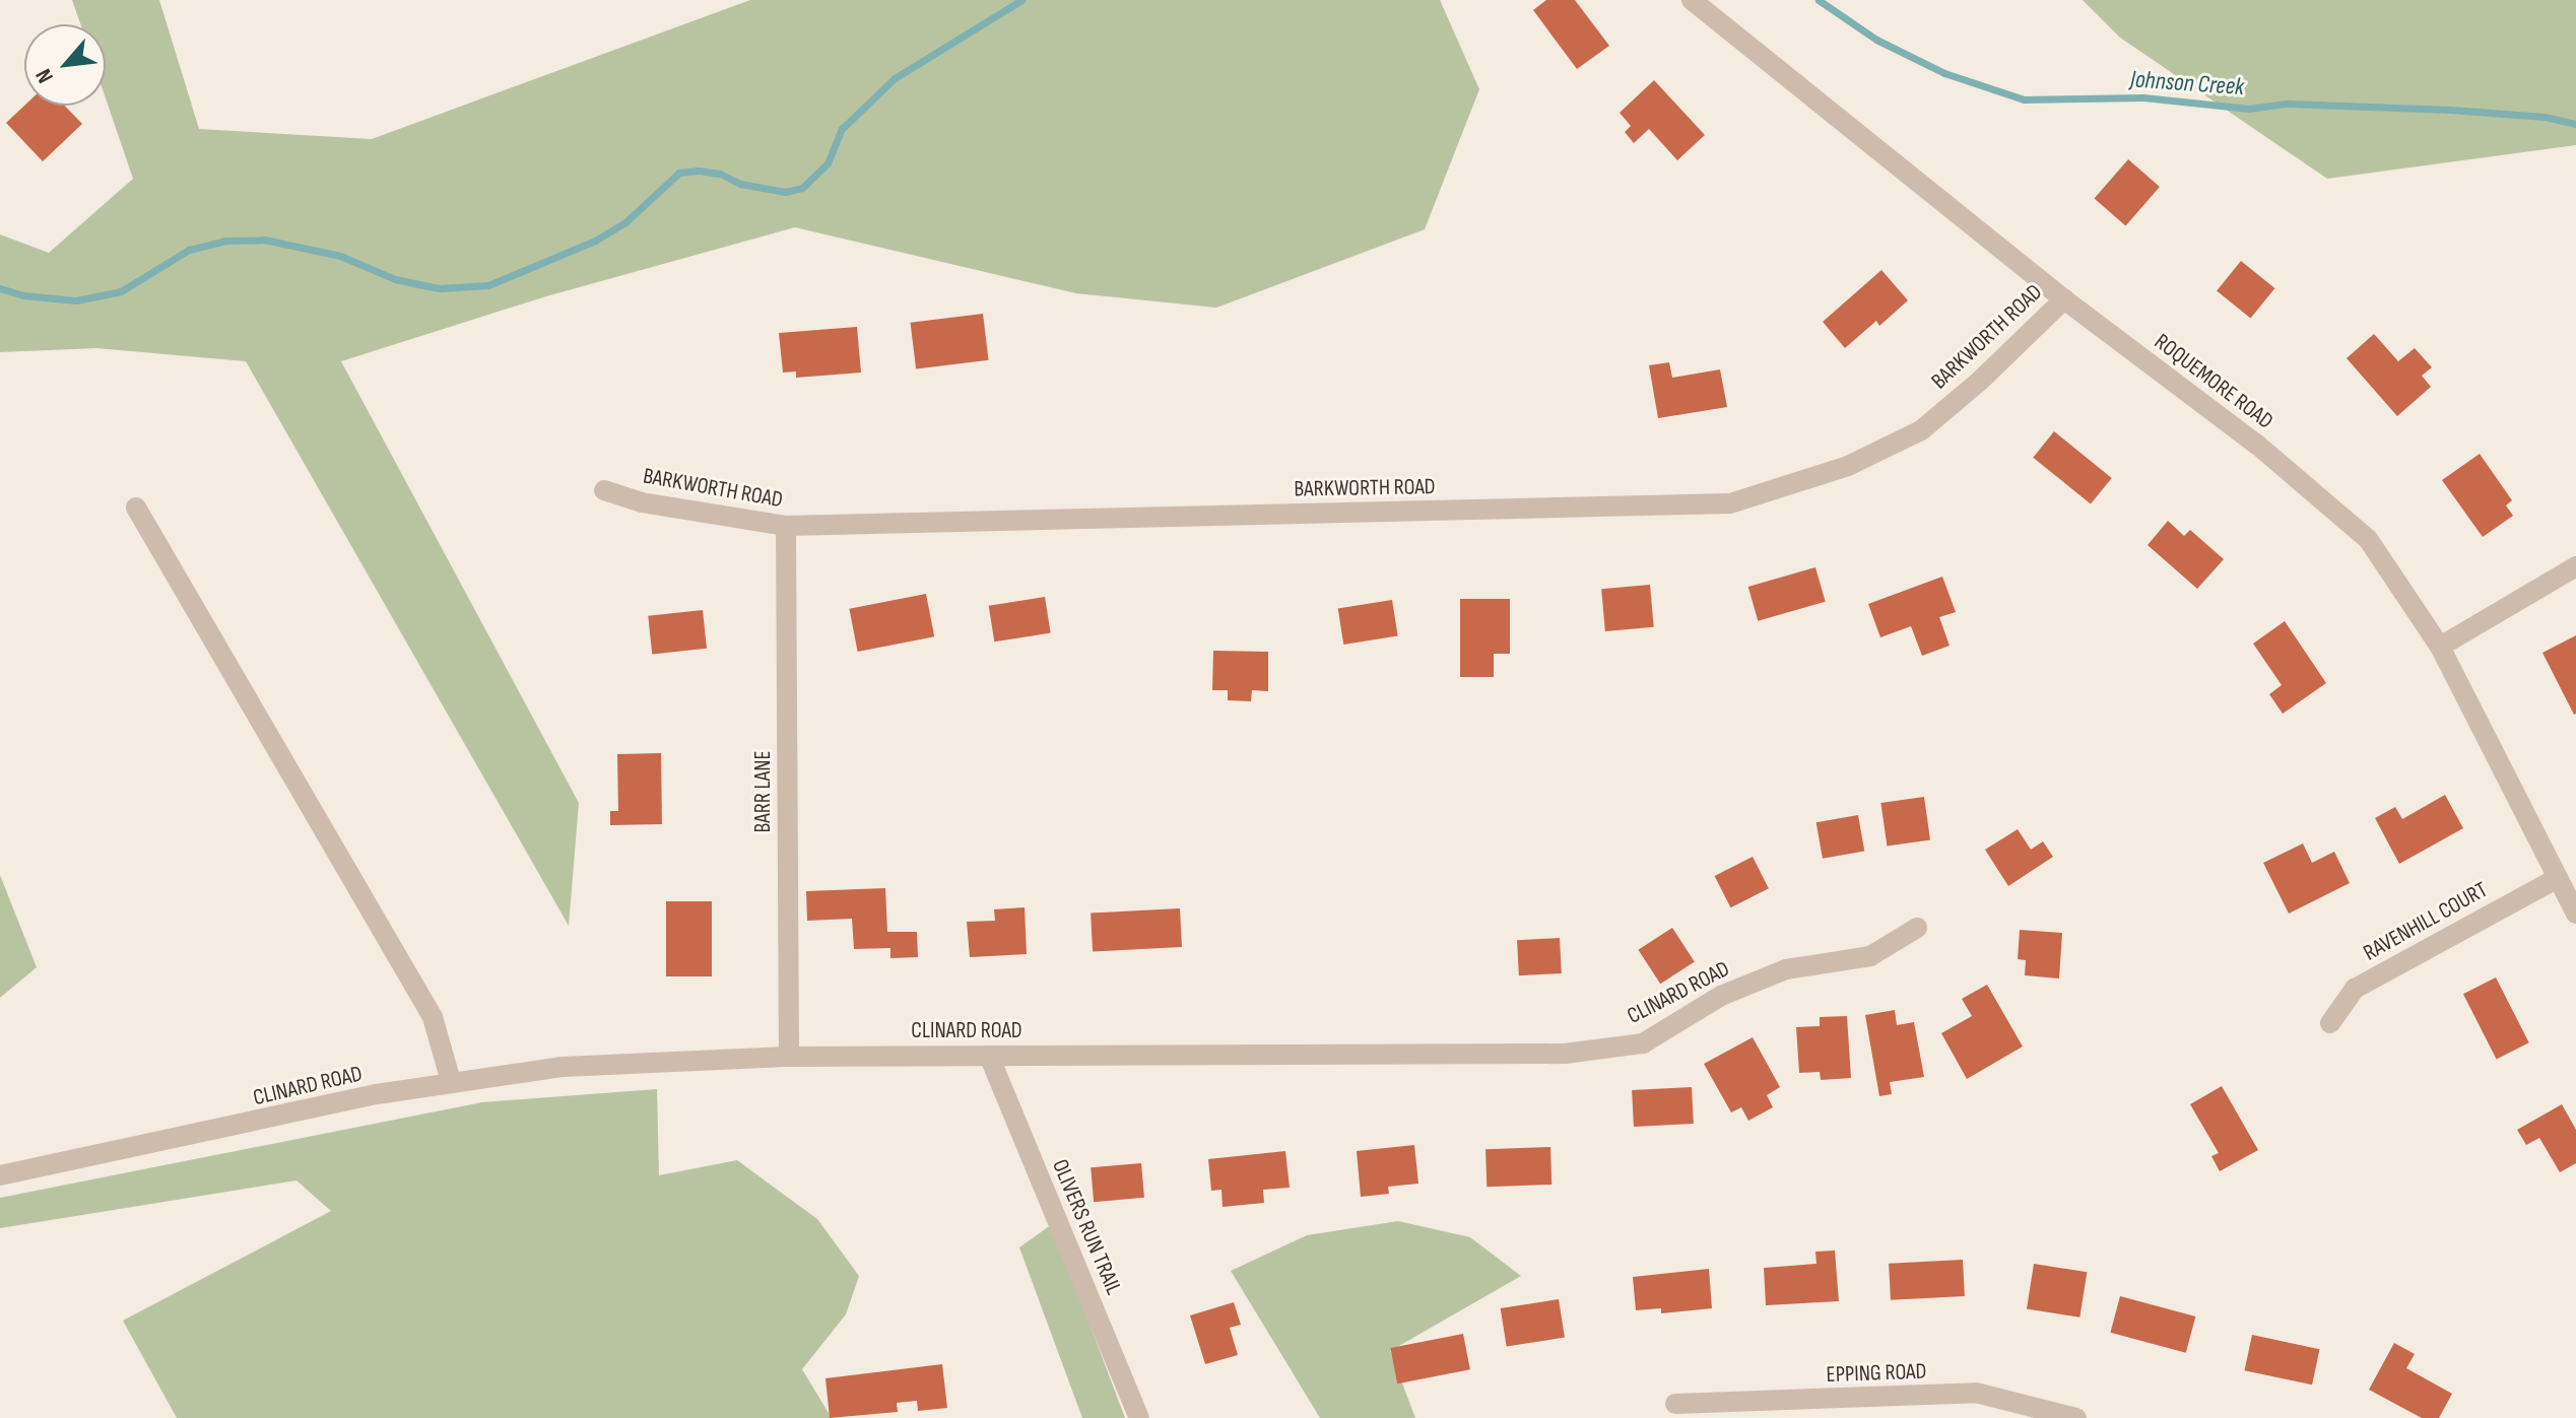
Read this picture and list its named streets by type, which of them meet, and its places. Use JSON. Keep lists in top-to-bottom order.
{
  "streets": {
    "street": [
      "BARKWORTH ROAD",
      "ROQUEMORE ROAD",
      "BARR LANE",
      "RAVENHILL COURT",
      "CLINARD ROAD",
      "OLIVERS RUN TRAIL",
      "EPPING ROAD"
    ]
  },
  "crossings": [
    ["BARKWORTH ROAD", "ROQUEMORE ROAD"],
    ["BARKWORTH ROAD", "BARR LANE"],
    ["ROQUEMORE ROAD", "RAVENHILL COURT"],
    ["BARR LANE", "CLINARD ROAD"],
    ["CLINARD ROAD", "OLIVERS RUN TRAIL"]
  ],
  "water": ["Johnson Creek"],
  "north": "bottom left"
}
